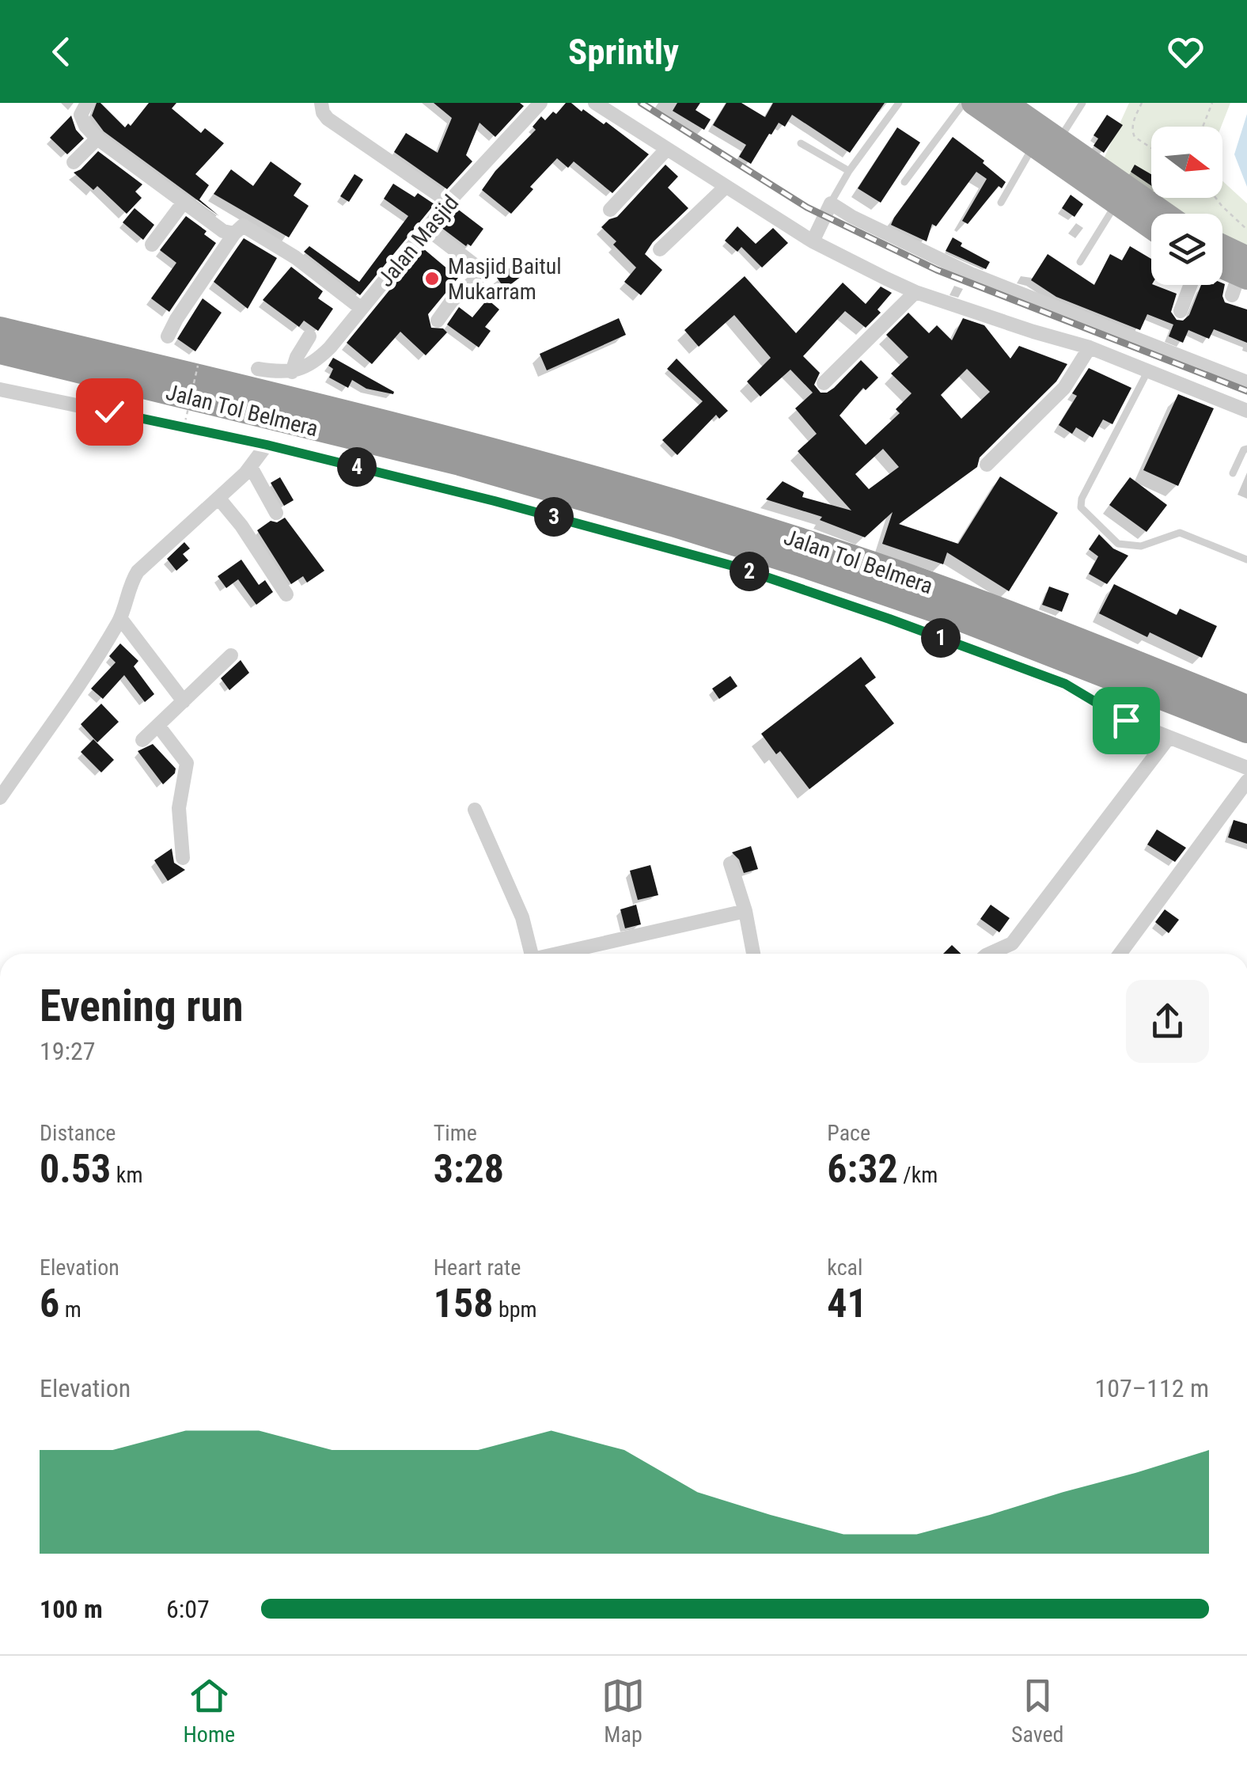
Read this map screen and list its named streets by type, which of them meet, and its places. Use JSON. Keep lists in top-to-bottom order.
{
  "streets": {
    "highway": ["Jalan Tol Belmera"],
    "street": ["Jalan Masjid"]
  },
  "places": ["Masjid Baitul Mukarram"],
  "north": "right",
  "page": {
    "header": "Sprintly",
    "pins": [
      "4",
      "3",
      "2",
      "1"
    ],
    "heading": ["Evening run", "19:27"],
    "stats": [
      ["Distance", "0.53 km"],
      ["Time", "3:28"],
      ["Pace", "6:32 /km"],
      ["Elevation", "6 m"],
      ["Heart rate", "158 bpm"],
      ["kcal", "41"]
    ],
    "chart": ["Elevation", "107–112 m"],
    "list": [
      {
        "name": "100 m",
        "note": "6:07"
      }
    ],
    "tabs": ["Home", "Map", "Saved"]
  }
}
